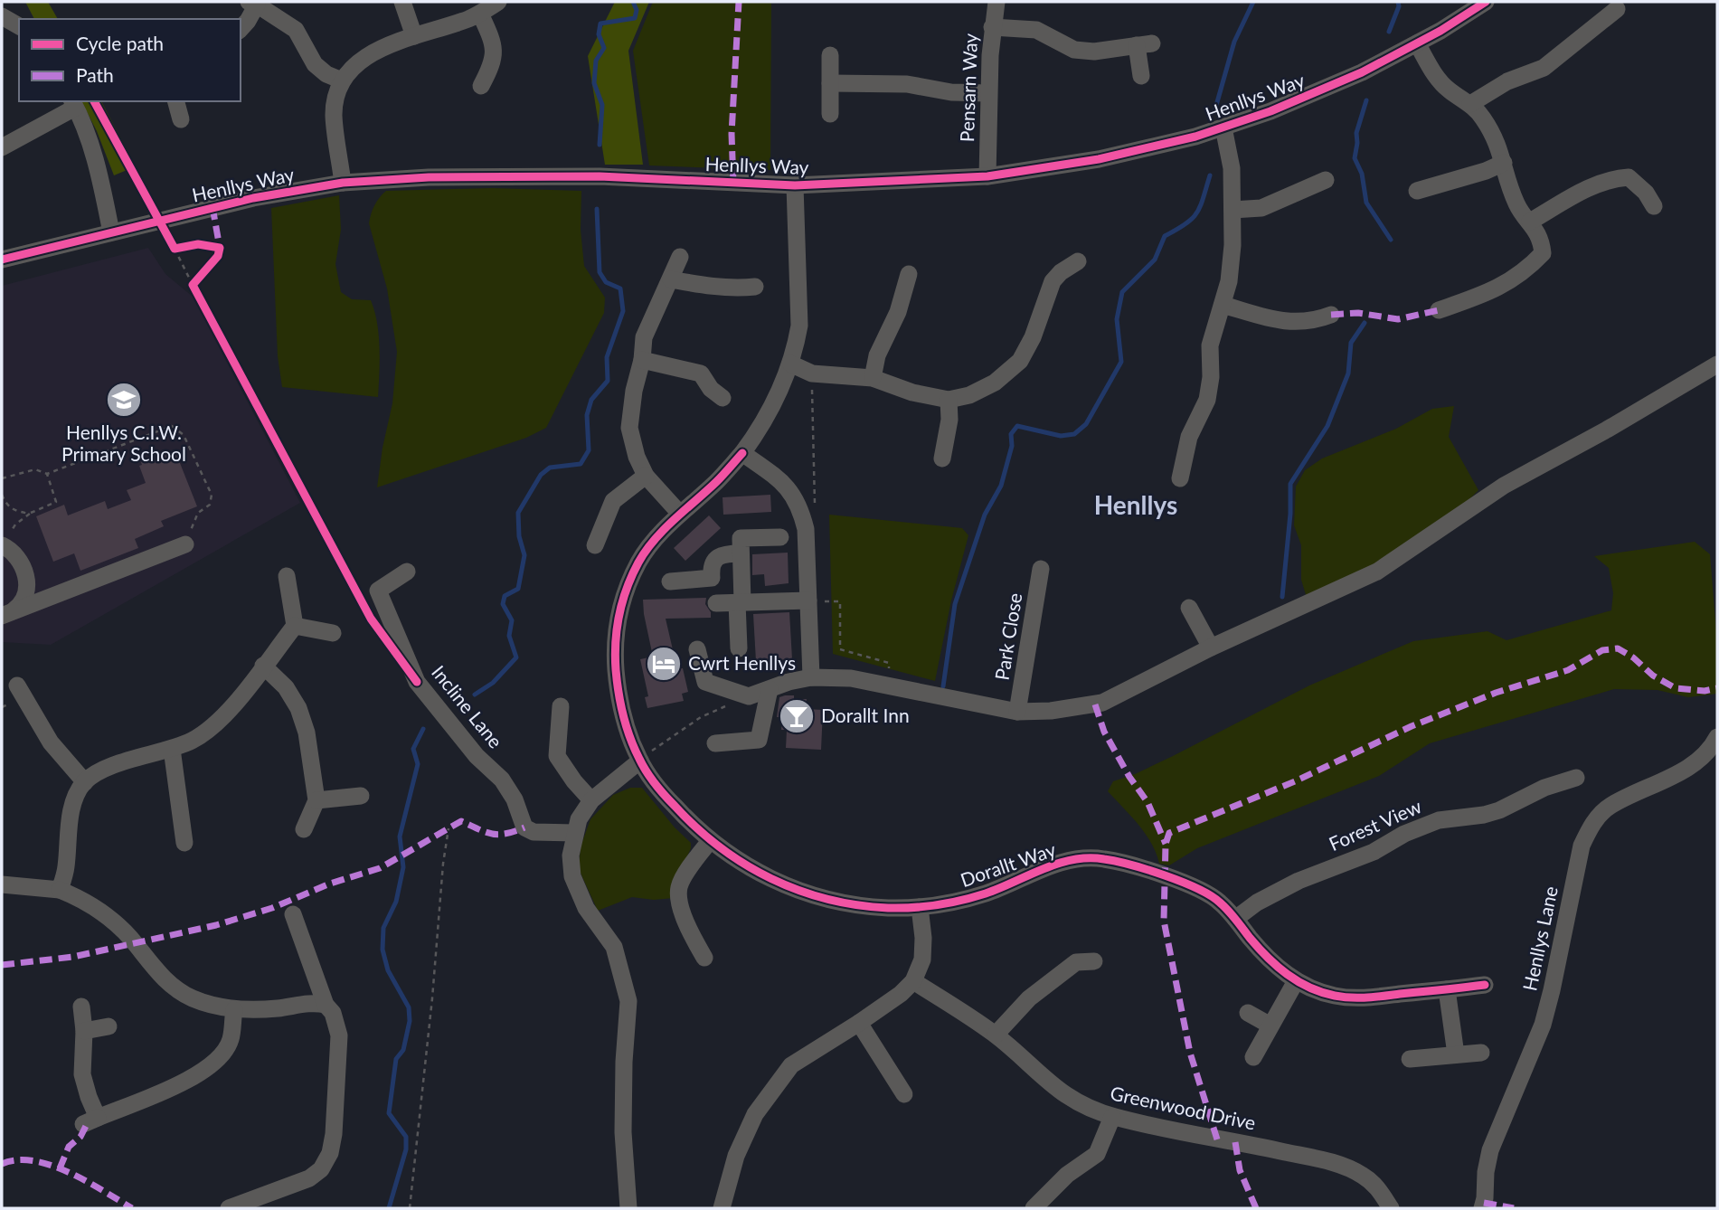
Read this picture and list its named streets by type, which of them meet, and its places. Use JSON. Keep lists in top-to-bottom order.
{
  "streets": {
    "street": [
      "Pensarn Way",
      "Henllys Way",
      "Park Close",
      "Incline Lane",
      "Forest View",
      "Dorallt Way",
      "Henllys Lane",
      "Greenwood Drive"
    ]
  },
  "crossings": [
    ["Pensarn Way", "Henllys Way"],
    ["Henllys Way", "Dorallt Way"],
    ["Forest View", "Dorallt Way"]
  ],
  "districts": ["Henllys"],
  "places": {
    "school or university": ["Henllys C.I.W. Primary School"],
    "hotel": ["Cwrt Henllys"],
    "bar": ["Dorallt Inn"]
  },
  "legend": ["Cycle path", "Path"]
}
